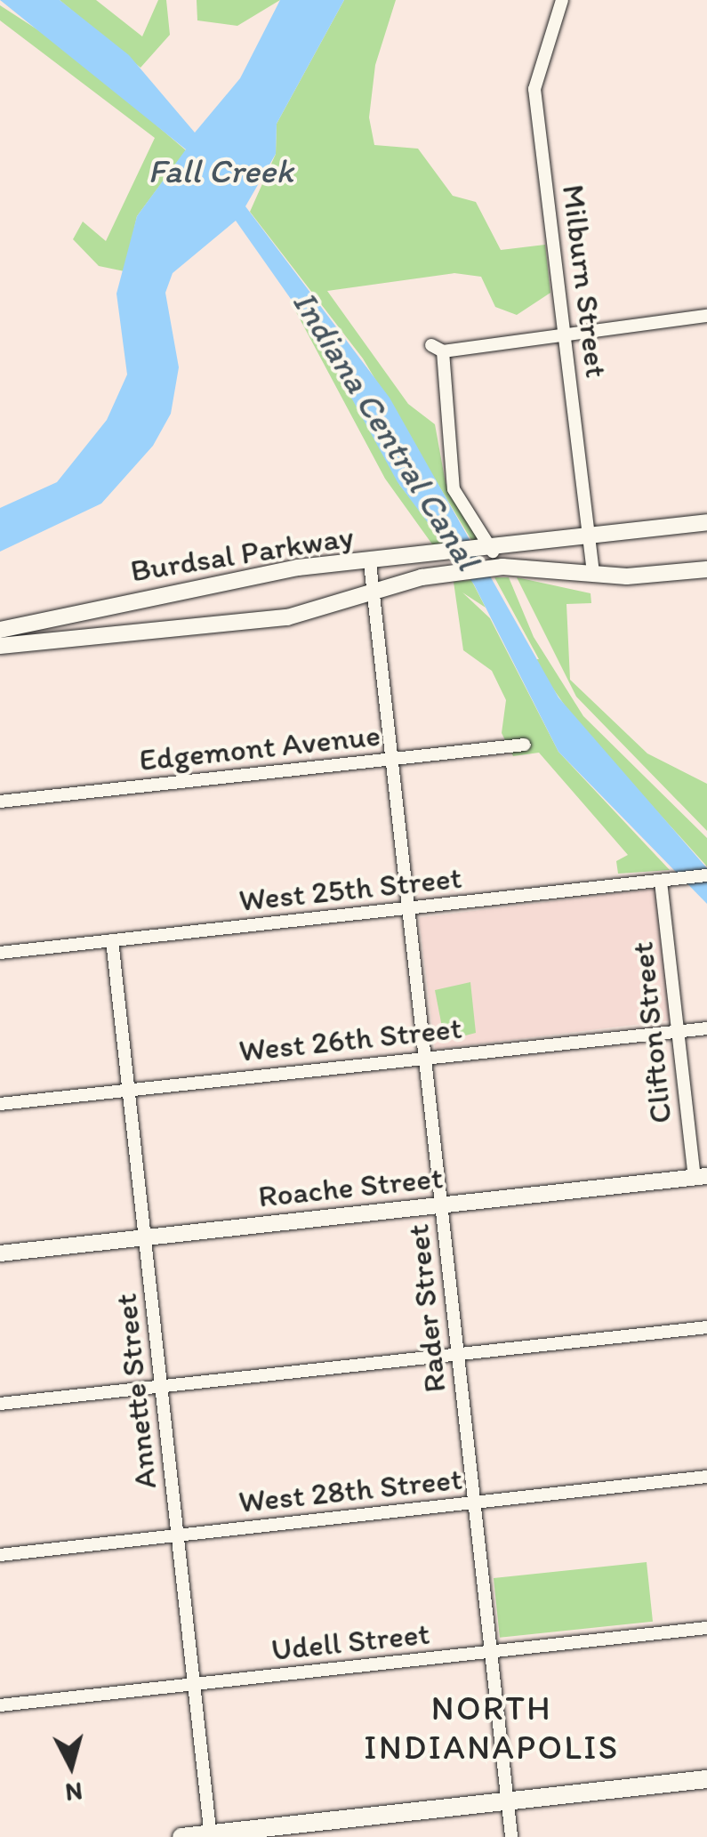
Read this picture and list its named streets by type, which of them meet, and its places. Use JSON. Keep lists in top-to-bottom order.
{
  "streets": {
    "street": [
      "Milburn Street",
      "Burdsal Parkway",
      "Edgemont Avenue",
      "West 25th Street",
      "Clifton Street",
      "West 26th Street",
      "Roache Street",
      "Rader Street",
      "Annette Street",
      "West 28th Street",
      "Udell Street"
    ]
  },
  "crossings": [
    ["Milburn Street", "Burdsal Parkway"],
    ["Burdsal Parkway", "Rader Street"],
    ["Edgemont Avenue", "Rader Street"],
    ["West 25th Street", "Clifton Street"],
    ["West 25th Street", "Rader Street"],
    ["West 25th Street", "Annette Street"],
    ["Clifton Street", "West 26th Street"],
    ["Clifton Street", "Roache Street"],
    ["West 26th Street", "Rader Street"],
    ["West 26th Street", "Annette Street"],
    ["Roache Street", "Rader Street"],
    ["Roache Street", "Annette Street"],
    ["Rader Street", "West 28th Street"],
    ["Rader Street", "Udell Street"],
    ["Annette Street", "West 28th Street"],
    ["Annette Street", "Udell Street"]
  ],
  "districts": ["NORTH INDIANAPOLIS"],
  "water": ["Fall Creek", "Indiana Central Canal"],
  "north": "bottom"
}
